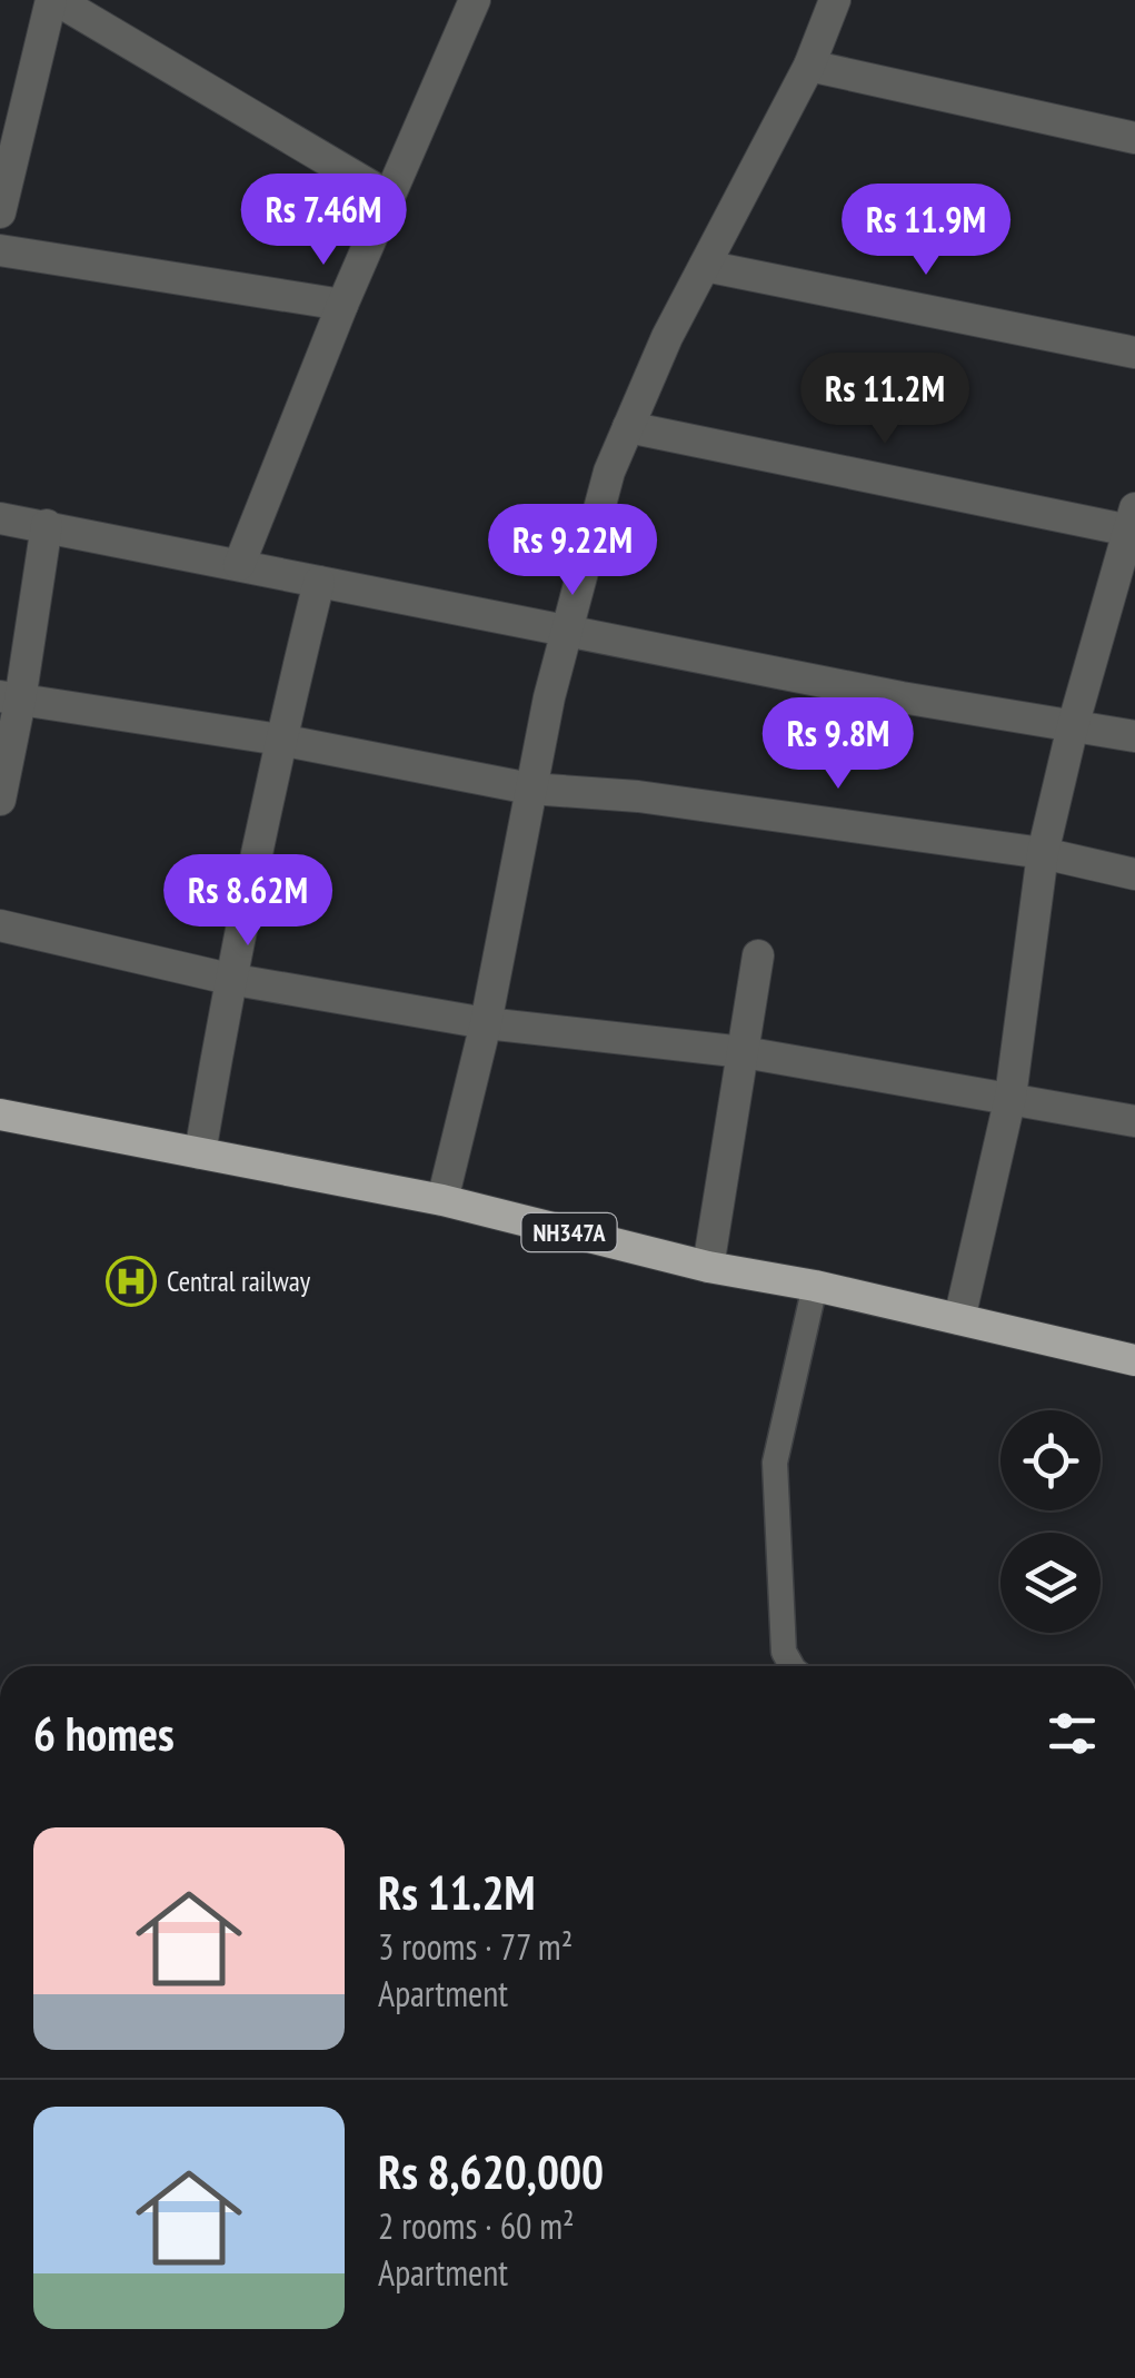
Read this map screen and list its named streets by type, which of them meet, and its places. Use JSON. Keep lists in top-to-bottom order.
{
  "streets": {
    "highway": ["NH347A"]
  },
  "places": {
    "hospital": ["Central railway"]
  },
  "page": {
    "price": [
      "Rs 7.46M",
      "Rs 11.9M",
      "Rs 11.2M",
      "Rs 9.22M",
      "Rs 9.8M",
      "Rs 8.62M"
    ],
    "heading": "6 homes",
    "list": [
      {
        "name": "Rs 11.2M",
        "note": "3 rooms · 77 m² · Apartment"
      },
      {
        "name": "Rs 8,620,000",
        "note": "2 rooms · 60 m² · Apartment"
      }
    ]
  }
}
